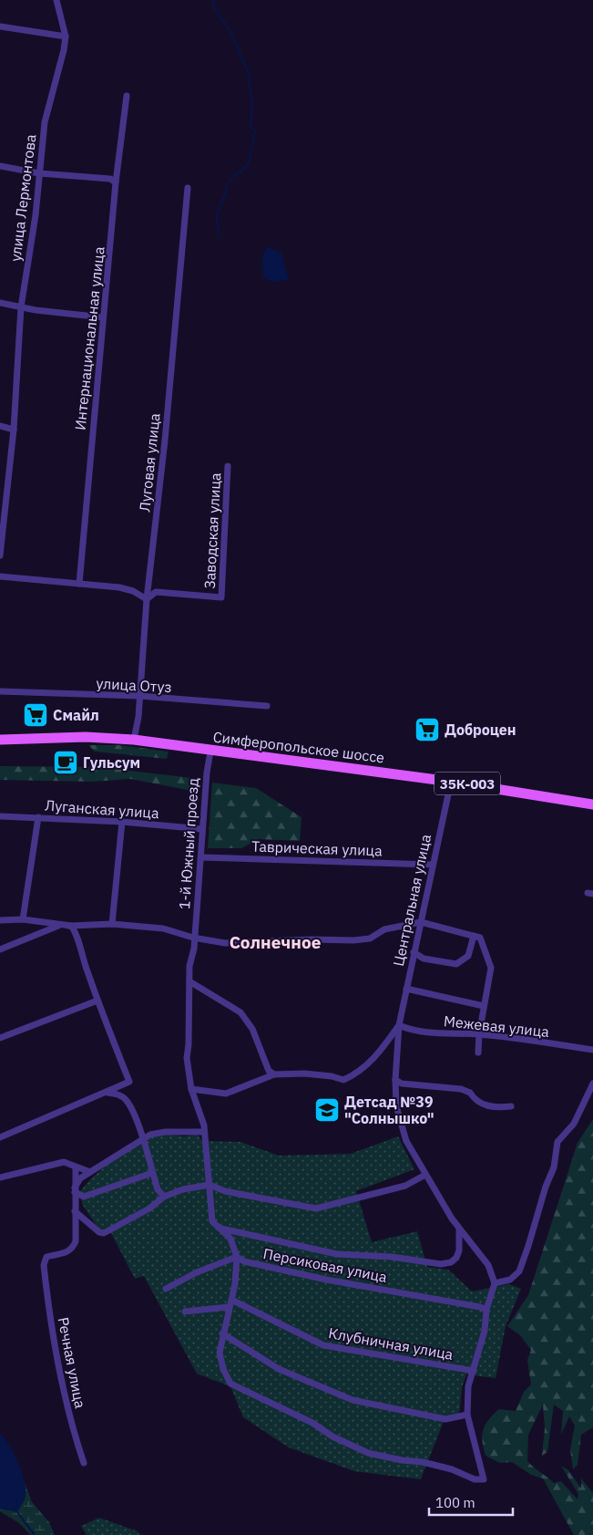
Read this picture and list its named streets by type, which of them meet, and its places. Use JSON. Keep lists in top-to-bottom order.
{
  "streets": {
    "main road": ["Симферопольское шоссе", "35К-003"],
    "street": [
      "улица Лермонтова",
      "Интернациональная улица",
      "Луговая улица",
      "Заводская улица",
      "улица Отуз",
      "Луганская улица",
      "1-й Южный проезд",
      "Таврическая улица",
      "Центральная улица",
      "Межевая улица",
      "Персиковая улица",
      "Клубничная улица",
      "Речная улица"
    ]
  },
  "crossings": [
    ["Луговая улица", "Заводская улица"],
    ["Луговая улица", "улица Отуз"],
    ["Луговая улица", "Симферопольское шоссе"],
    ["Симферопольское шоссе", "1-й Южный проезд"],
    ["Симферопольское шоссе", "Центральная улица"],
    ["Луганская улица", "1-й Южный проезд"],
    ["1-й Южный проезд", "Таврическая улица"],
    ["1-й Южный проезд", "Центральная улица"],
    ["1-й Южный проезд", "Персиковая улица"],
    ["Таврическая улица", "Центральная улица"],
    ["Центральная улица", "Межевая улица"]
  ],
  "districts": ["Солнечное"],
  "places": {
    "supermarket": ["Смайл", "Доброцен"],
    "cafe": ["Гульсум"],
    "school or university": ["Детсад №39 \"Солнышко\""]
  },
  "scale_bar": "100 m"
}
